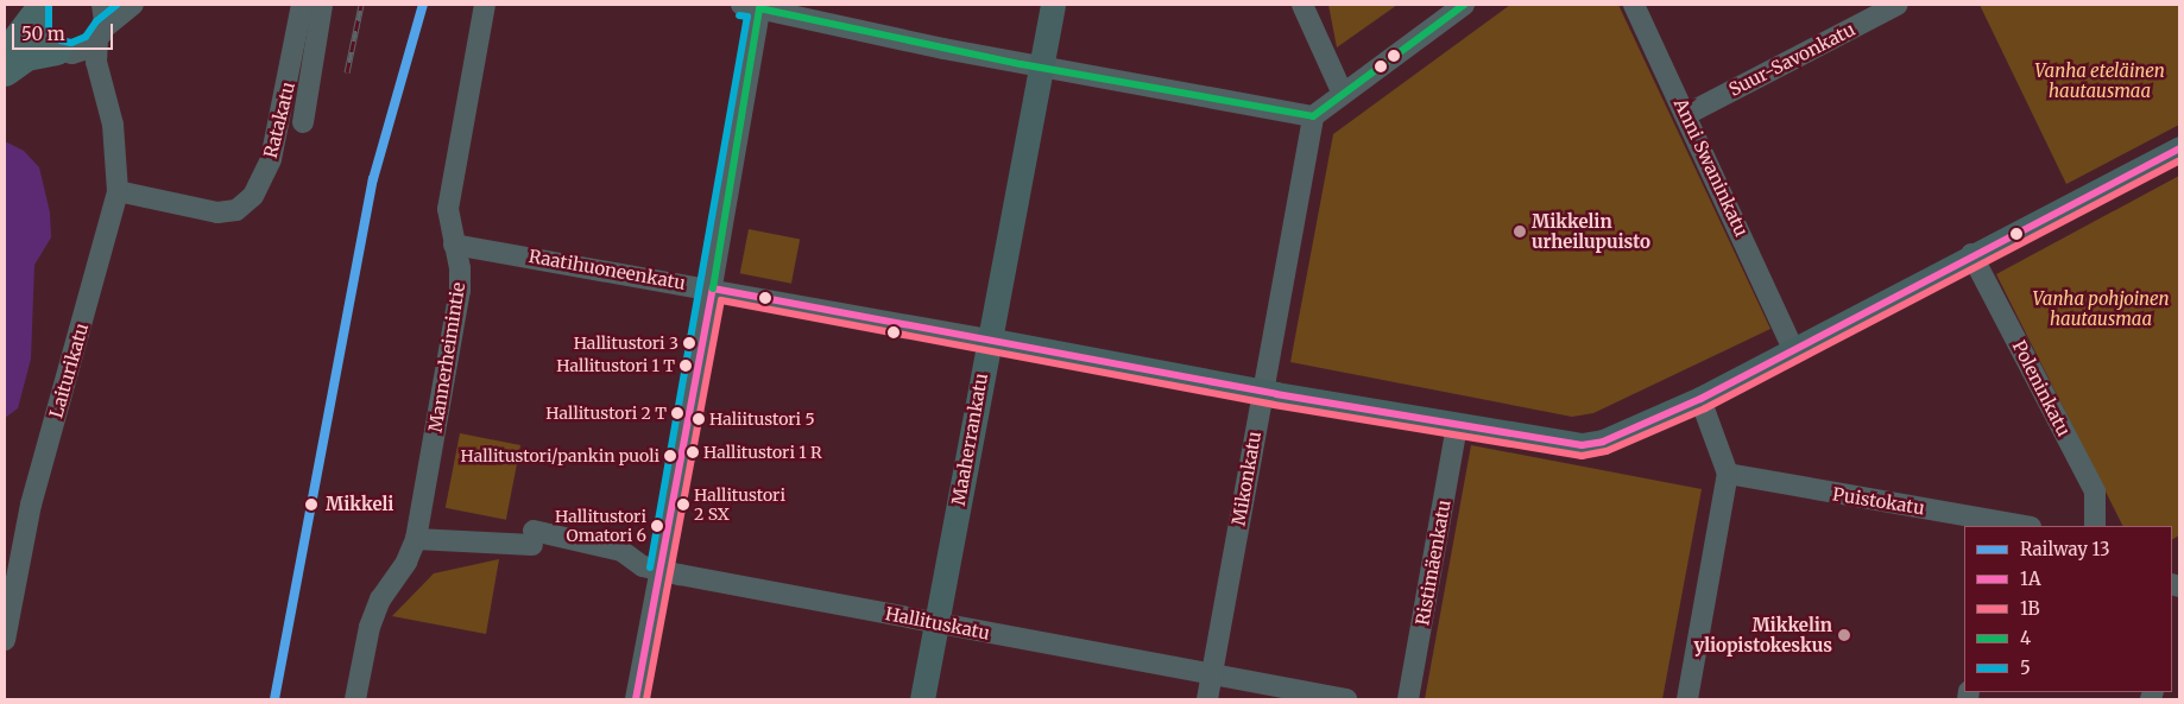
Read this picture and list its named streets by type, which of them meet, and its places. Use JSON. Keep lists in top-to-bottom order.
{
  "streets": {
    "main road": ["Raatihuoneenkatu", "Maaherrankatu"],
    "street": [
      "Suur-Savonkatu",
      "Ratakatu",
      "Anni Swaninkatu",
      "Mannerheimintie",
      "Laiturikatu",
      "Poleninkatu",
      "Mikonkatu",
      "Puistokatu",
      "Ristimäenkatu",
      "Hallituskatu"
    ]
  },
  "crossings": [
    ["Suur-Savonkatu", "Anni Swaninkatu"],
    ["Ratakatu", "Laiturikatu"],
    ["Anni Swaninkatu", "Raatihuoneenkatu"],
    ["Raatihuoneenkatu", "Mannerheimintie"],
    ["Raatihuoneenkatu", "Poleninkatu"],
    ["Raatihuoneenkatu", "Maaherrankatu"],
    ["Raatihuoneenkatu", "Mikonkatu"],
    ["Raatihuoneenkatu", "Ristimäenkatu"],
    ["Mannerheimintie", "Hallituskatu"],
    ["Maaherrankatu", "Hallituskatu"],
    ["Mikonkatu", "Hallituskatu"]
  ],
  "parks": ["Vanha eteläinen hautausmaa", "Vanha pohjoinen hautausmaa"],
  "places": [
    "Mikkelin urheilupuisto",
    "Hallitustori 3",
    "Hallitustori 1 T",
    "Hallitustori 2 T",
    "Haliitustori 5",
    "Hallitustori 1 R",
    "Hallitustori/pankin puoli",
    "Mikkeli",
    "Hallitustori 2 SX",
    "Hallitustori Omatori 6",
    "Mikkelin yliopistokeskus"
  ],
  "lines": [
    "rail line 13",
    "transit line 4",
    "transit line 5",
    "transit line 1A",
    "transit line 1B"
  ],
  "legend": [
    "Railway 13",
    "1A",
    "1B",
    "4",
    "5"
  ],
  "scale_bar": "50 m"
}
